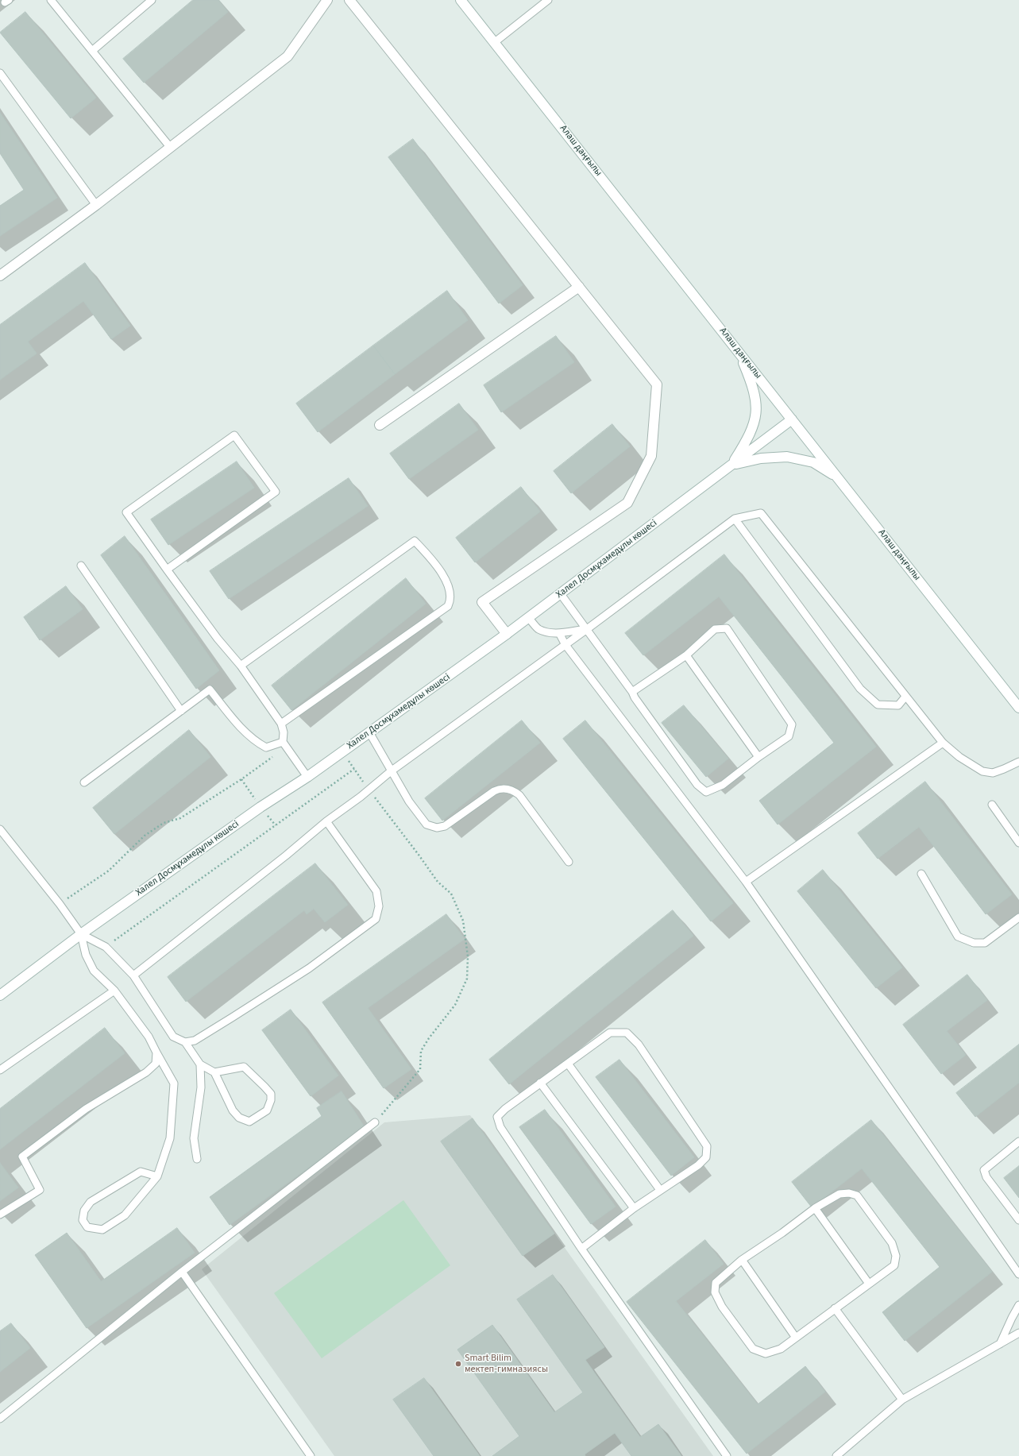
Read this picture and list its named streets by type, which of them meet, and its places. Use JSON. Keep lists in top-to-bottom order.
{
  "streets": {
    "street": ["Алаш даңғылы", "Халел Досмұхамедұлы көшесі"]
  },
  "crossings": [
    ["Алаш даңғылы", "Халел Досмұхамедұлы көшесі"]
  ],
  "places": ["Smart Bilim мектеп-гимназиясы"]
}
